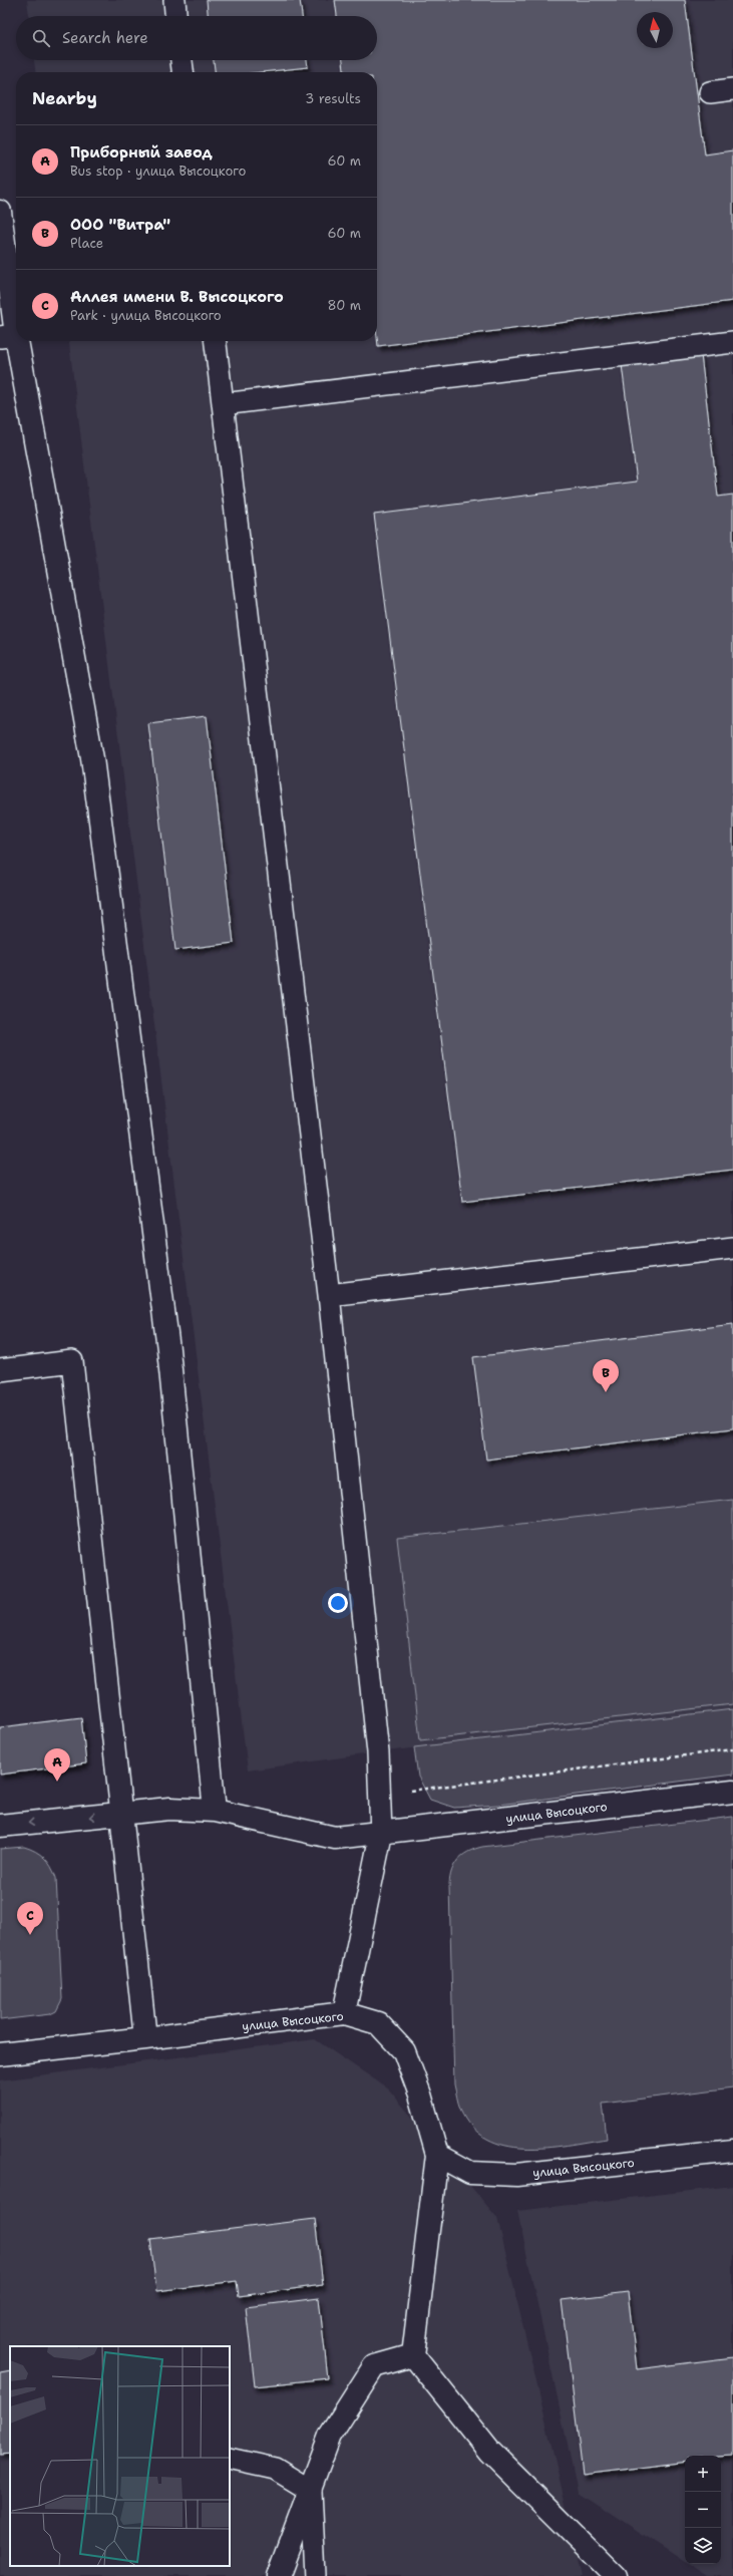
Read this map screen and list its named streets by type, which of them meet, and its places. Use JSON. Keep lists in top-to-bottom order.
{
  "streets": {
    "street": ["улица Высоцкого"]
  },
  "north": "top",
  "page": {
    "search": "Search here",
    "heading": ["Nearby", "3 results"],
    "list": [
      {
        "mark": "A",
        "name": "Приборный завод",
        "note": "Bus stop · улица Высоцкого",
        "value": "60 m"
      },
      {
        "mark": "B",
        "name": "ООО \"Витра\"",
        "note": "Place",
        "value": "60 m"
      },
      {
        "mark": "C",
        "name": "Аллея имени В. Высоцкого",
        "note": "Park · улица Высоцкого",
        "value": "80 m"
      }
    ],
    "pins": ["B", "A", "C"],
    "map_buttons": ["+", "−"]
  }
}
